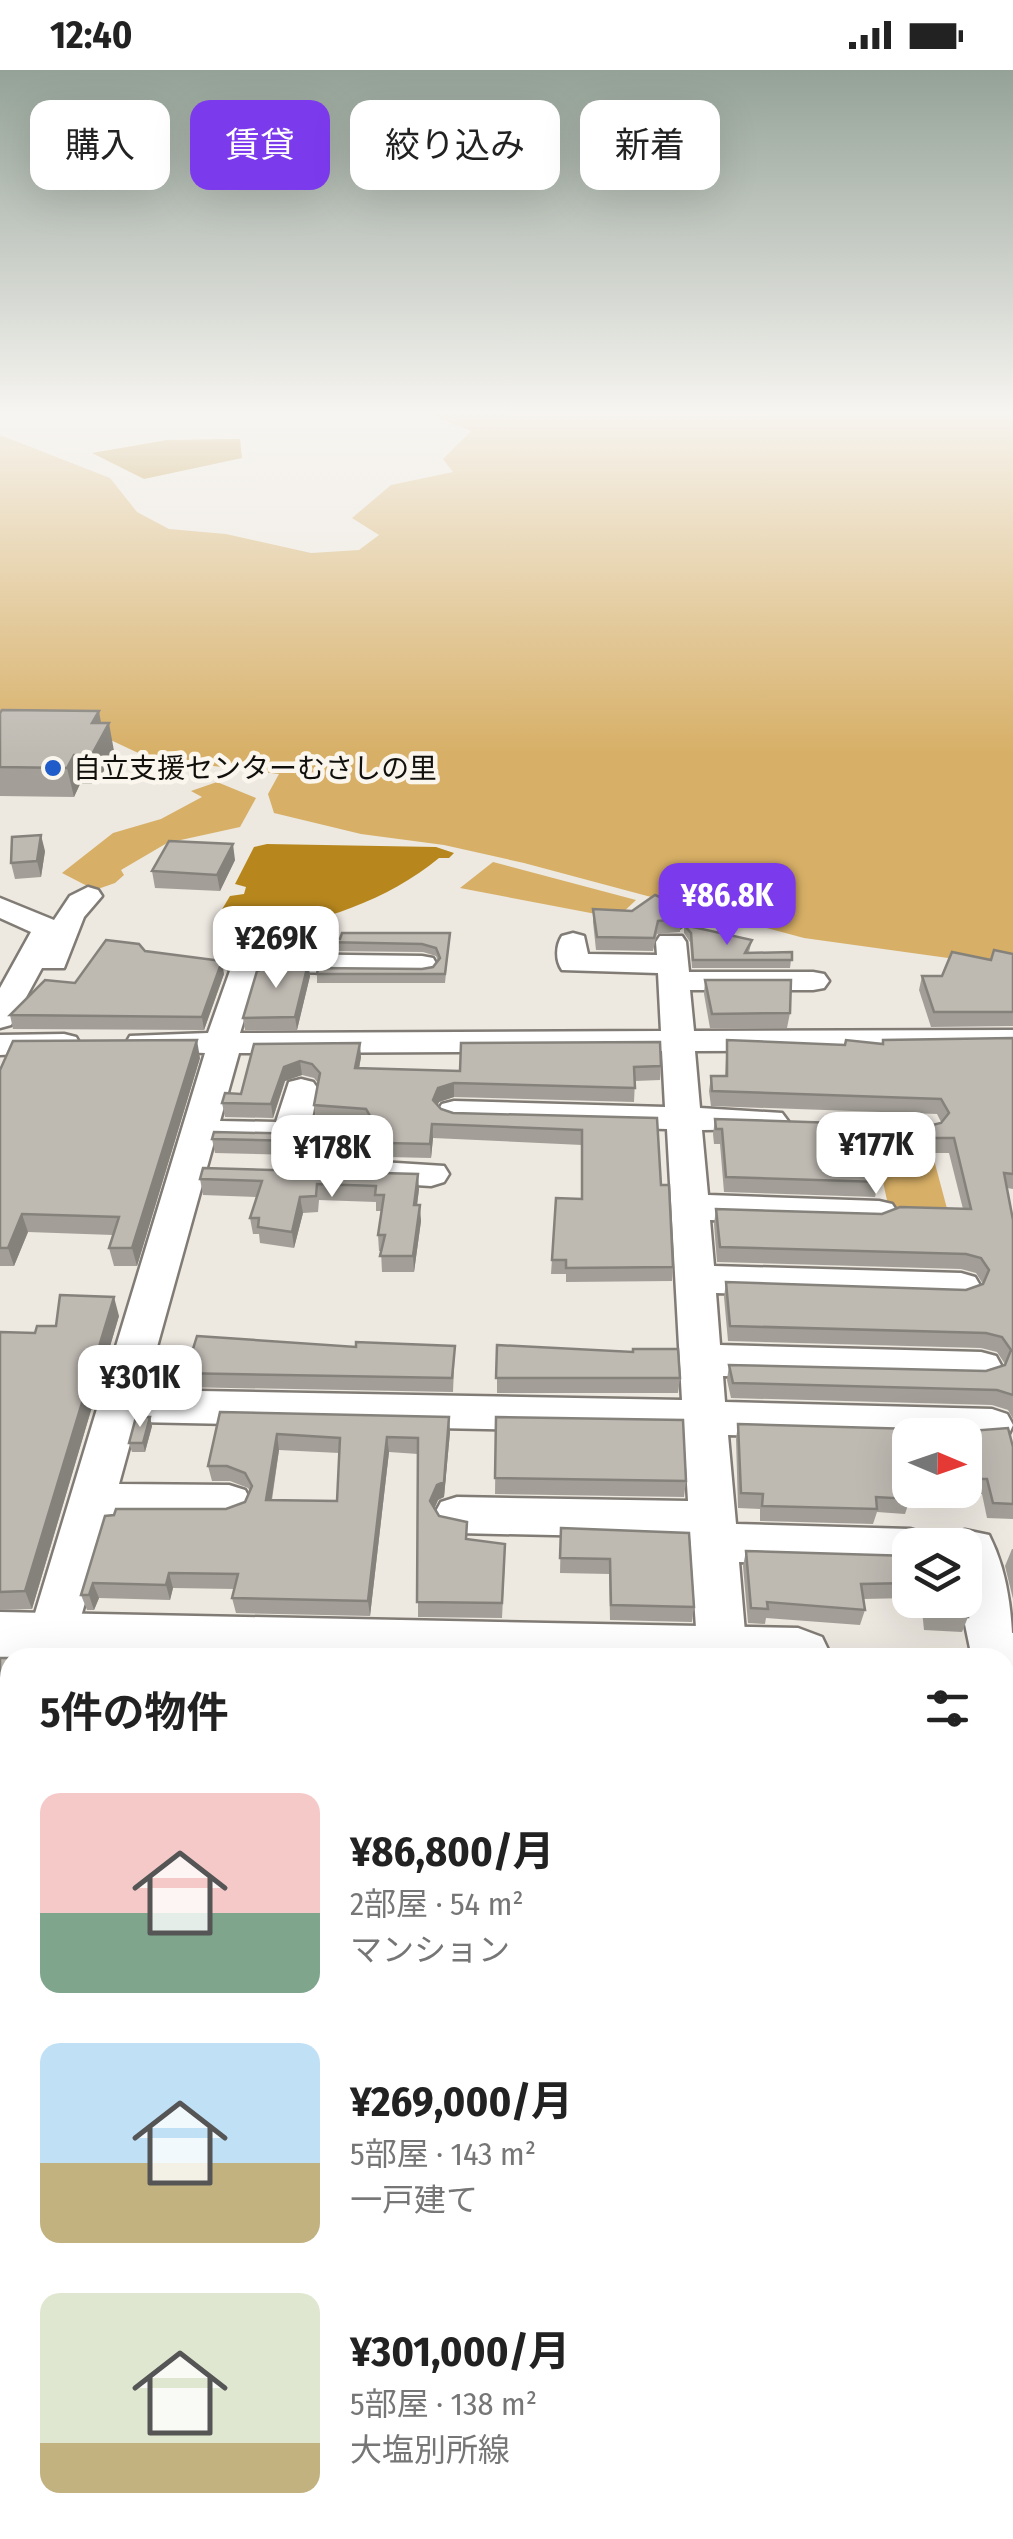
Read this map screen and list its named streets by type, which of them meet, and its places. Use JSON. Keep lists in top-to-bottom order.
{
  "places": ["自立支援センターむさしの里"],
  "north": "right",
  "page": {
    "status": "12:40",
    "chip": [
      "購入",
      "賃貸",
      "絞り込み",
      "新着"
    ],
    "price": [
      "¥86.8K",
      "¥269K",
      "¥177K",
      "¥178K",
      "¥301K"
    ],
    "heading": "5件の物件",
    "list": [
      {
        "name": "¥86,800/月",
        "note": "2部屋 · 54 m² · マンション"
      },
      {
        "name": "¥269,000/月",
        "note": "5部屋 · 143 m² · 一戸建て"
      },
      {
        "name": "¥301,000/月",
        "note": "5部屋 · 138 m² · 大塩別所線"
      }
    ]
  }
}
